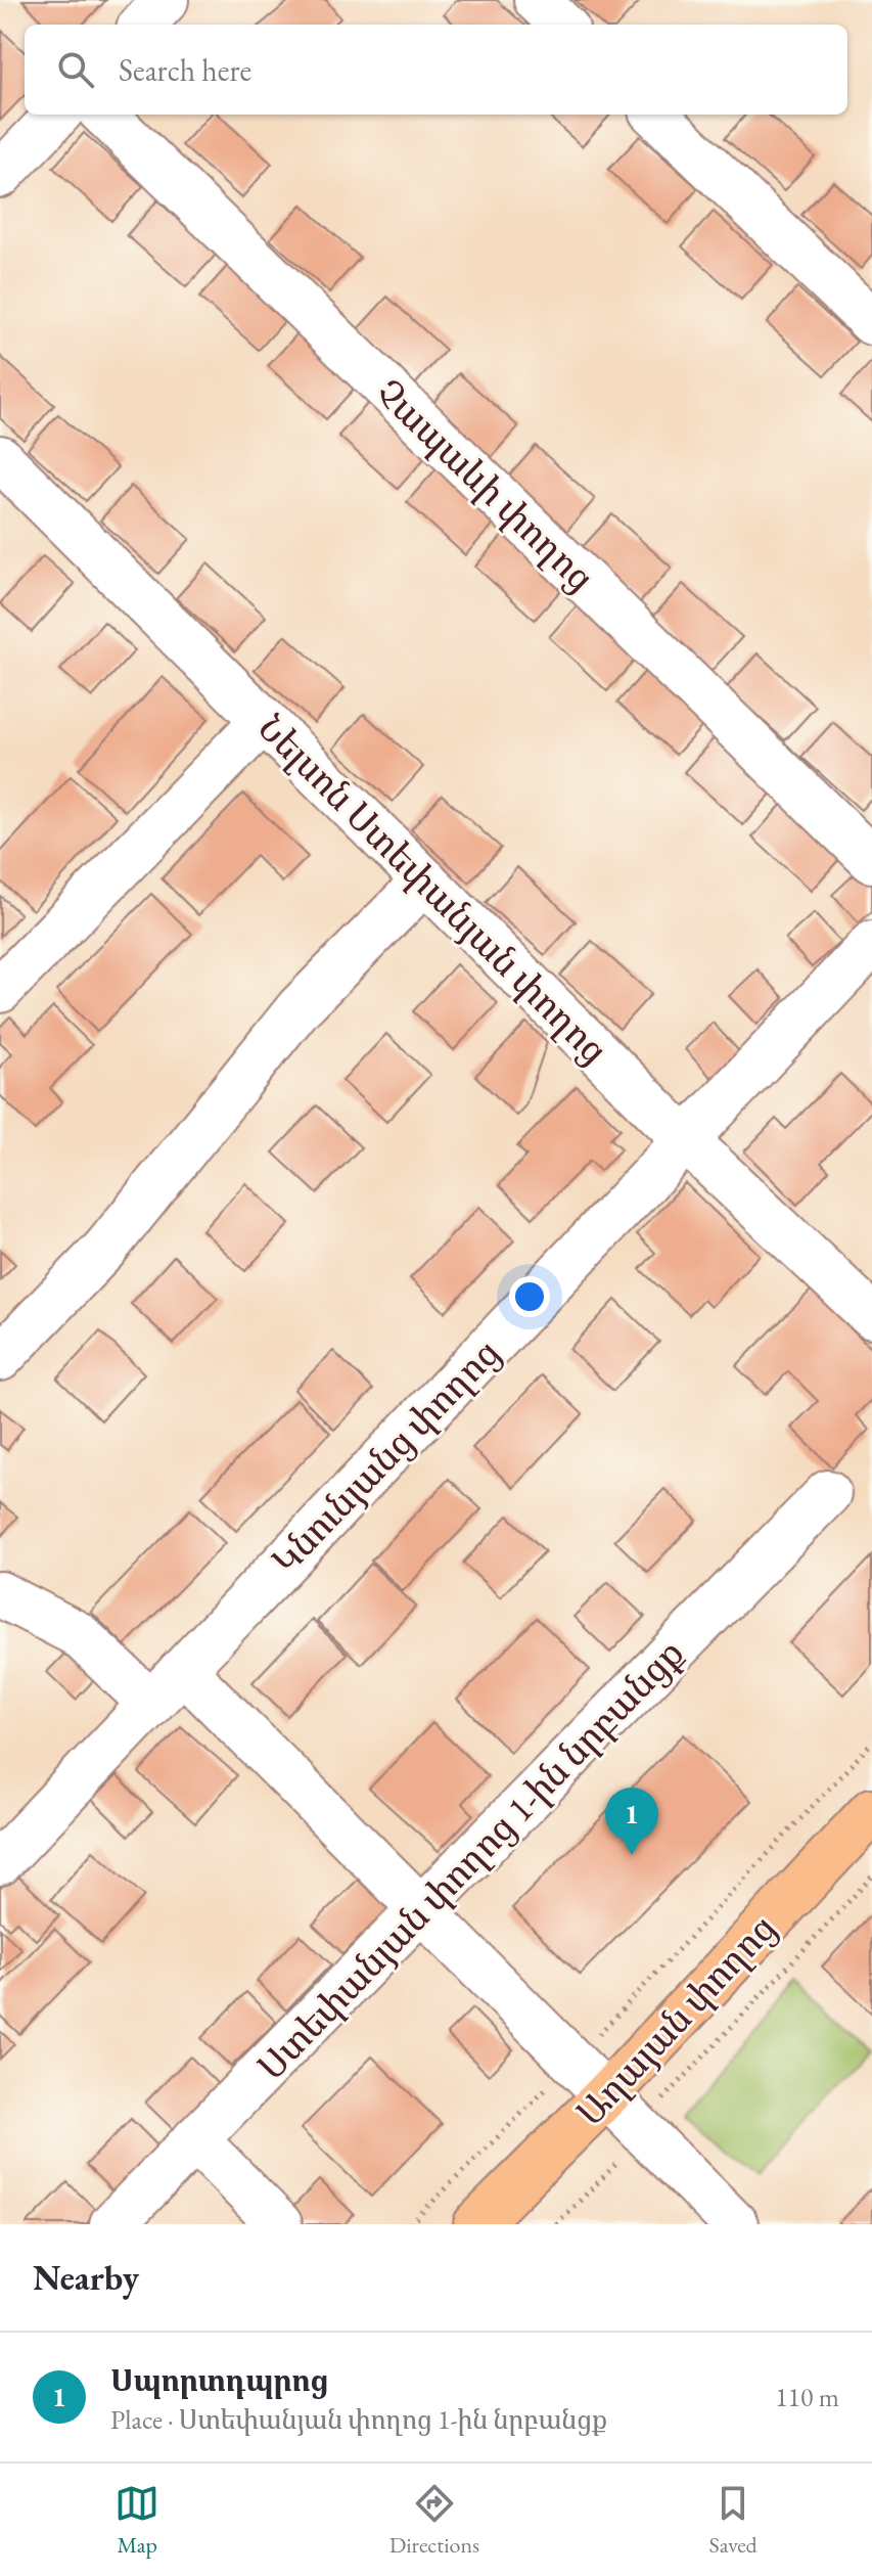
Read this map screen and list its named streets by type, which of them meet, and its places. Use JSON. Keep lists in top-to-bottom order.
{
  "streets": {
    "main road": ["Աղայան փողոց"],
    "street": [
      "Չապաևի փողոց",
      "Նելսոն Ստեփանյան փողոց",
      "Կնունյանց փողոց",
      "Ստեփանյան փողոց 1-ին նրբանցք"
    ]
  },
  "crossings": [
    ["Նելսոն Ստեփանյան փողոց", "Կնունյանց փողոց"]
  ],
  "page": {
    "search": "Search here",
    "pins": "1",
    "heading": "Nearby",
    "list": [
      {
        "mark": "1",
        "name": "Սպորտդպրոց",
        "note": "Place · Ստեփանյան փողոց 1-ին նրբանցք",
        "value": "110 m"
      }
    ],
    "nav": ["Map", "Directions", "Saved"]
  }
}
